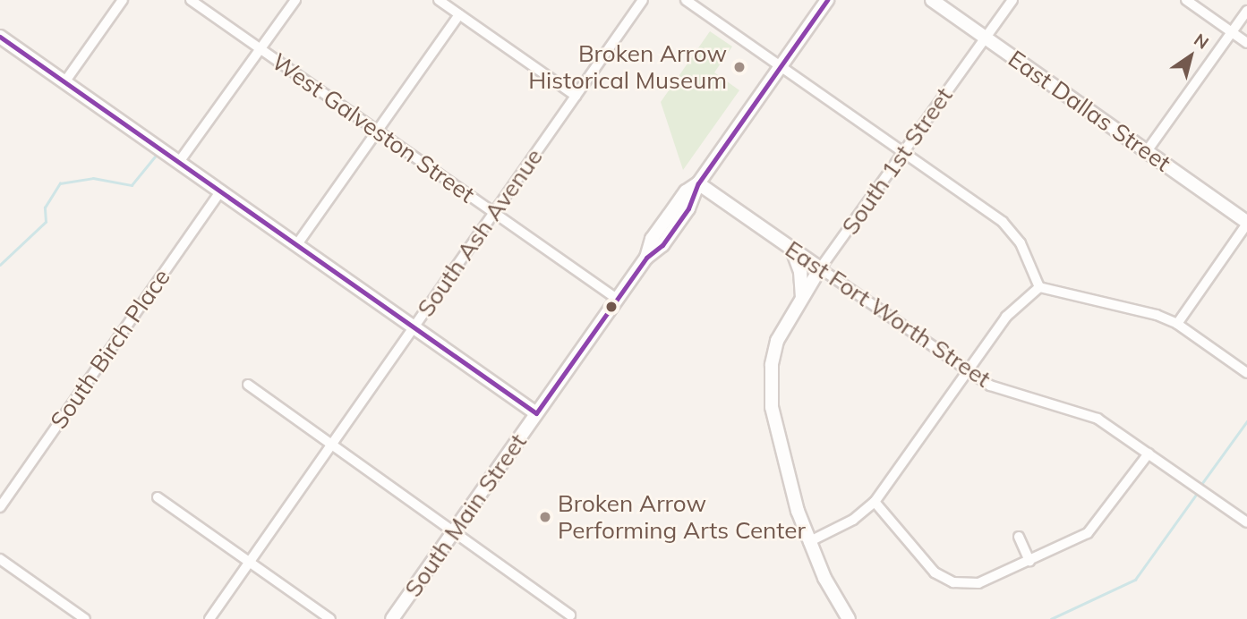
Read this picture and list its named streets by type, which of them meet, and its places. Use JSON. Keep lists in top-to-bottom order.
{
  "streets": {
    "street": [
      "East Dallas Street",
      "West Galveston Street",
      "South 1st Street",
      "South Ash Avenue",
      "East Fort Worth Street",
      "South Birch Place",
      "South Main Street"
    ]
  },
  "crossings": [
    ["East Dallas Street", "South 1st Street"],
    ["West Galveston Street", "South Ash Avenue"],
    ["West Galveston Street", "South Main Street"],
    ["South 1st Street", "East Fort Worth Street"],
    ["East Fort Worth Street", "South Main Street"]
  ],
  "places": ["Broken Arrow Historical Museum", "Broken Arrow Performing Arts Center"],
  "north": "top right"
}
